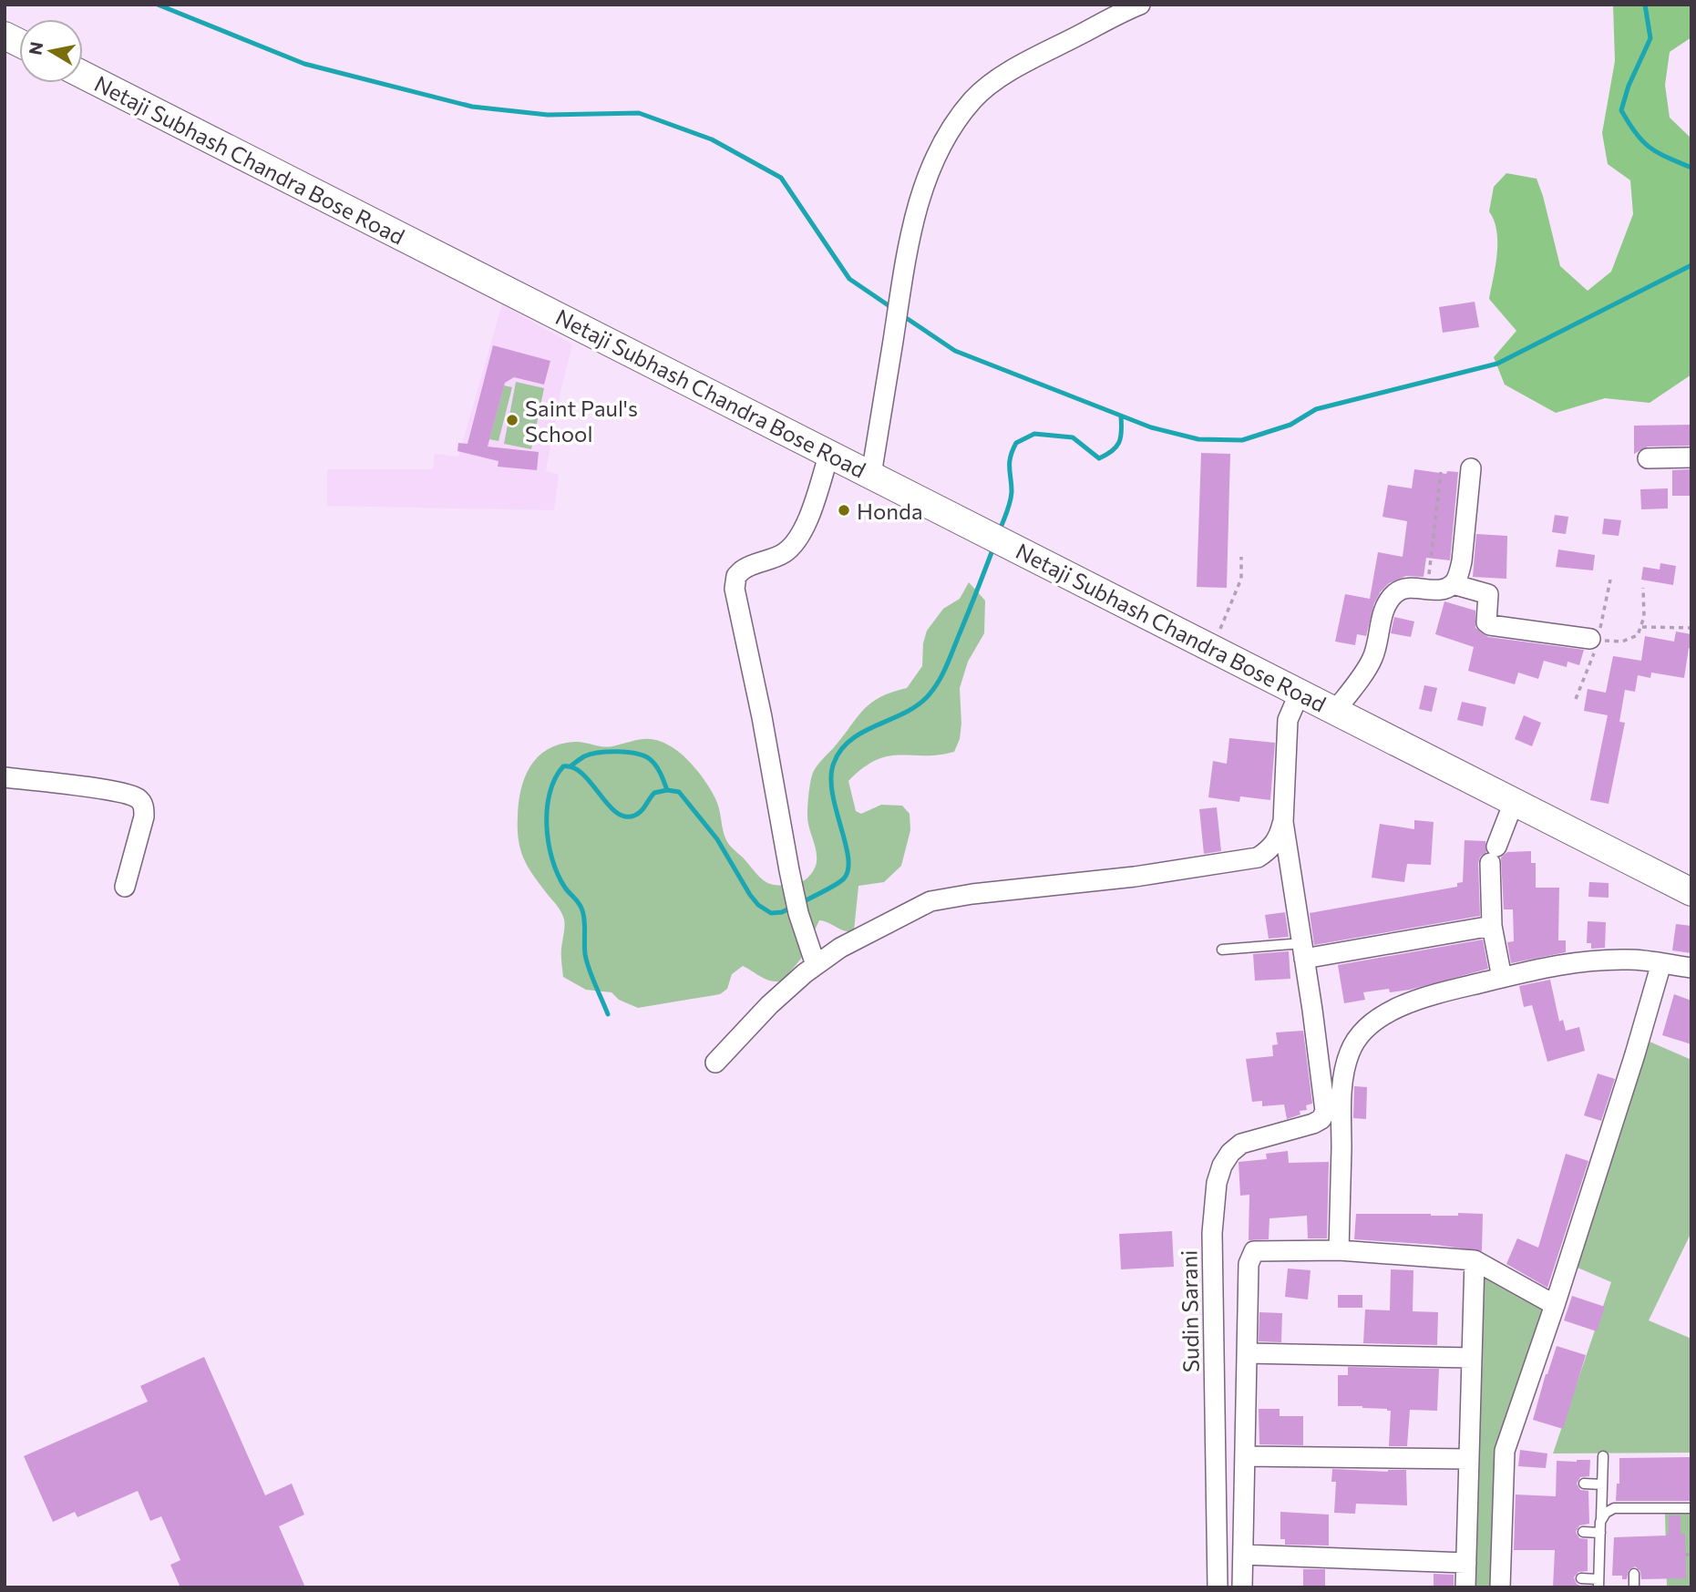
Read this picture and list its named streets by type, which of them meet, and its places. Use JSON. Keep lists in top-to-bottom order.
{
  "streets": {
    "street": ["Netaji Subhash Chandra Bose Road", "Sudin Sarani"]
  },
  "places": ["Saint Paul's School", "Honda"],
  "north": "left"
}
